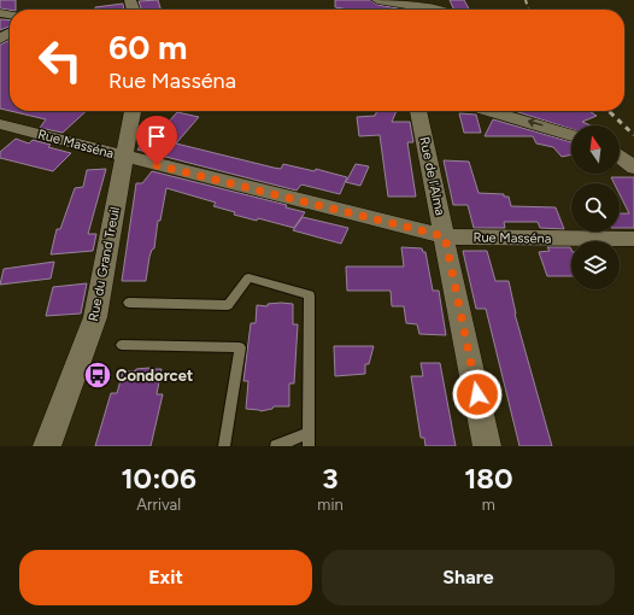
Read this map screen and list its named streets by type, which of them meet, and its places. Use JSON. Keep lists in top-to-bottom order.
{
  "streets": {
    "street": ["Rue Masséna", "Rue de l'Alma", "Rue du Grand Treuil"]
  },
  "crossings": [
    ["Rue Masséna", "Rue de l'Alma"],
    ["Rue Masséna", "Rue du Grand Treuil"]
  ],
  "places": {
    "bus stop": ["Condorcet"]
  },
  "north": "top",
  "page": {
    "turn": ["60 m", "Rue Masséna"],
    "eta": [
      "10:06",
      "Arrival",
      "3",
      "min",
      "180",
      "m"
    ],
    "buttons": ["Exit", "Share"]
  }
}
